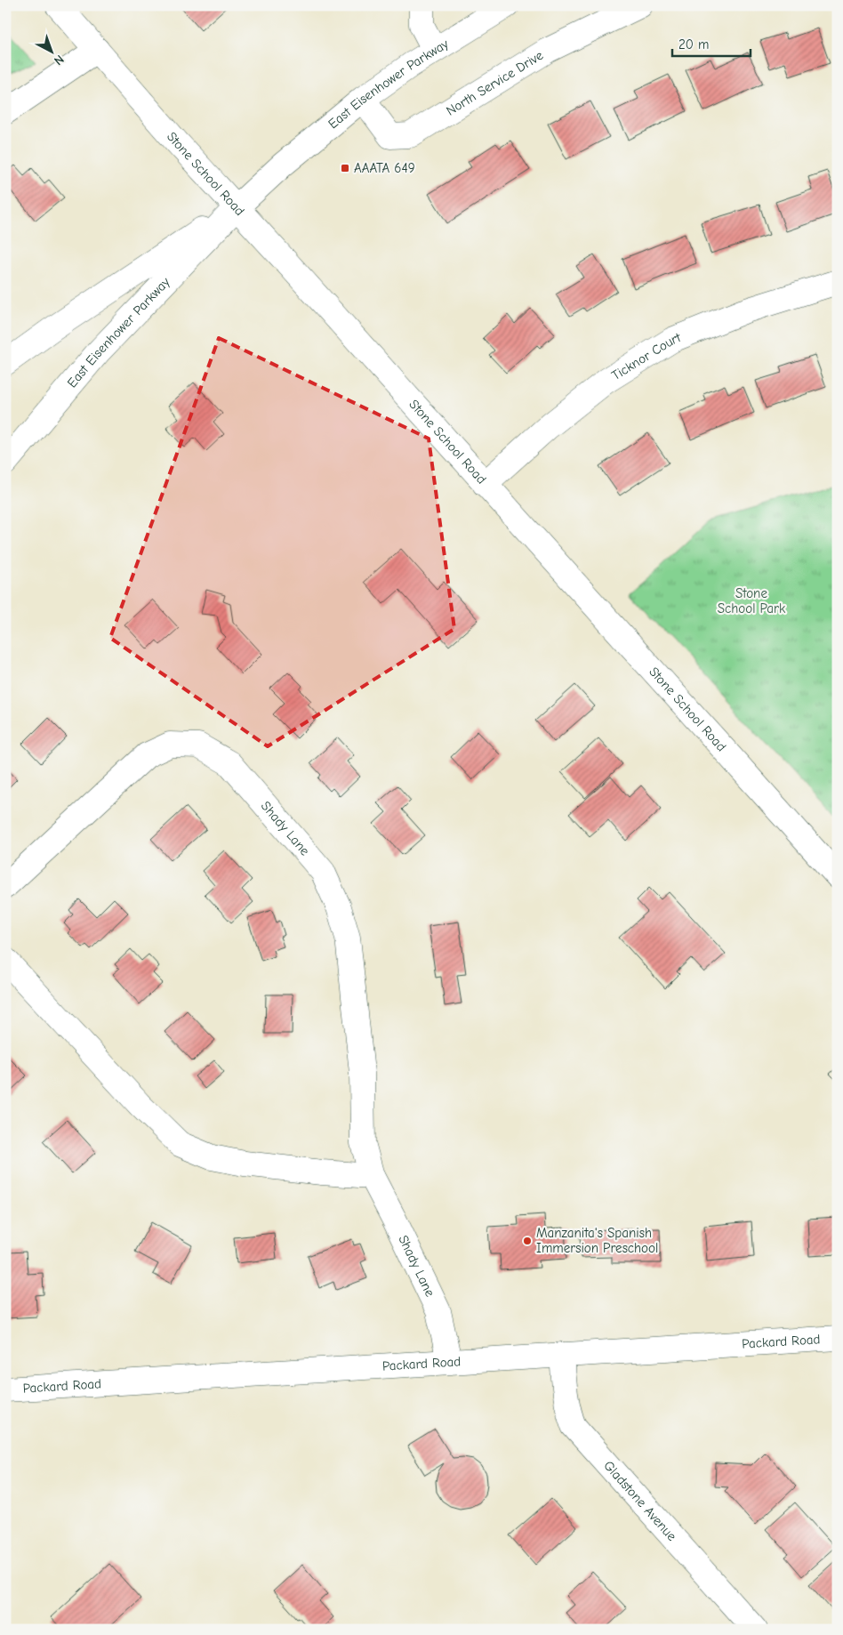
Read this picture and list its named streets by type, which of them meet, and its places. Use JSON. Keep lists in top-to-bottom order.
{
  "streets": {
    "main road": [
      "North Service Drive",
      "East Eisenhower Parkway",
      "Stone School Road",
      "Ticknor Court",
      "Shady Lane",
      "Packard Road",
      "Gladstone Avenue"
    ]
  },
  "crossings": [
    ["North Service Drive", "East Eisenhower Parkway"],
    ["East Eisenhower Parkway", "Stone School Road"],
    ["Stone School Road", "Ticknor Court"],
    ["Shady Lane", "Packard Road"],
    ["Packard Road", "Gladstone Avenue"]
  ],
  "parks": ["Stone School Park"],
  "places": {
    "transit": ["AAATA 649"],
    "other": ["Manzanita's Spanish Immersion Preschool"]
  },
  "scale_bar": "20 m",
  "north": "bottom right"
}
